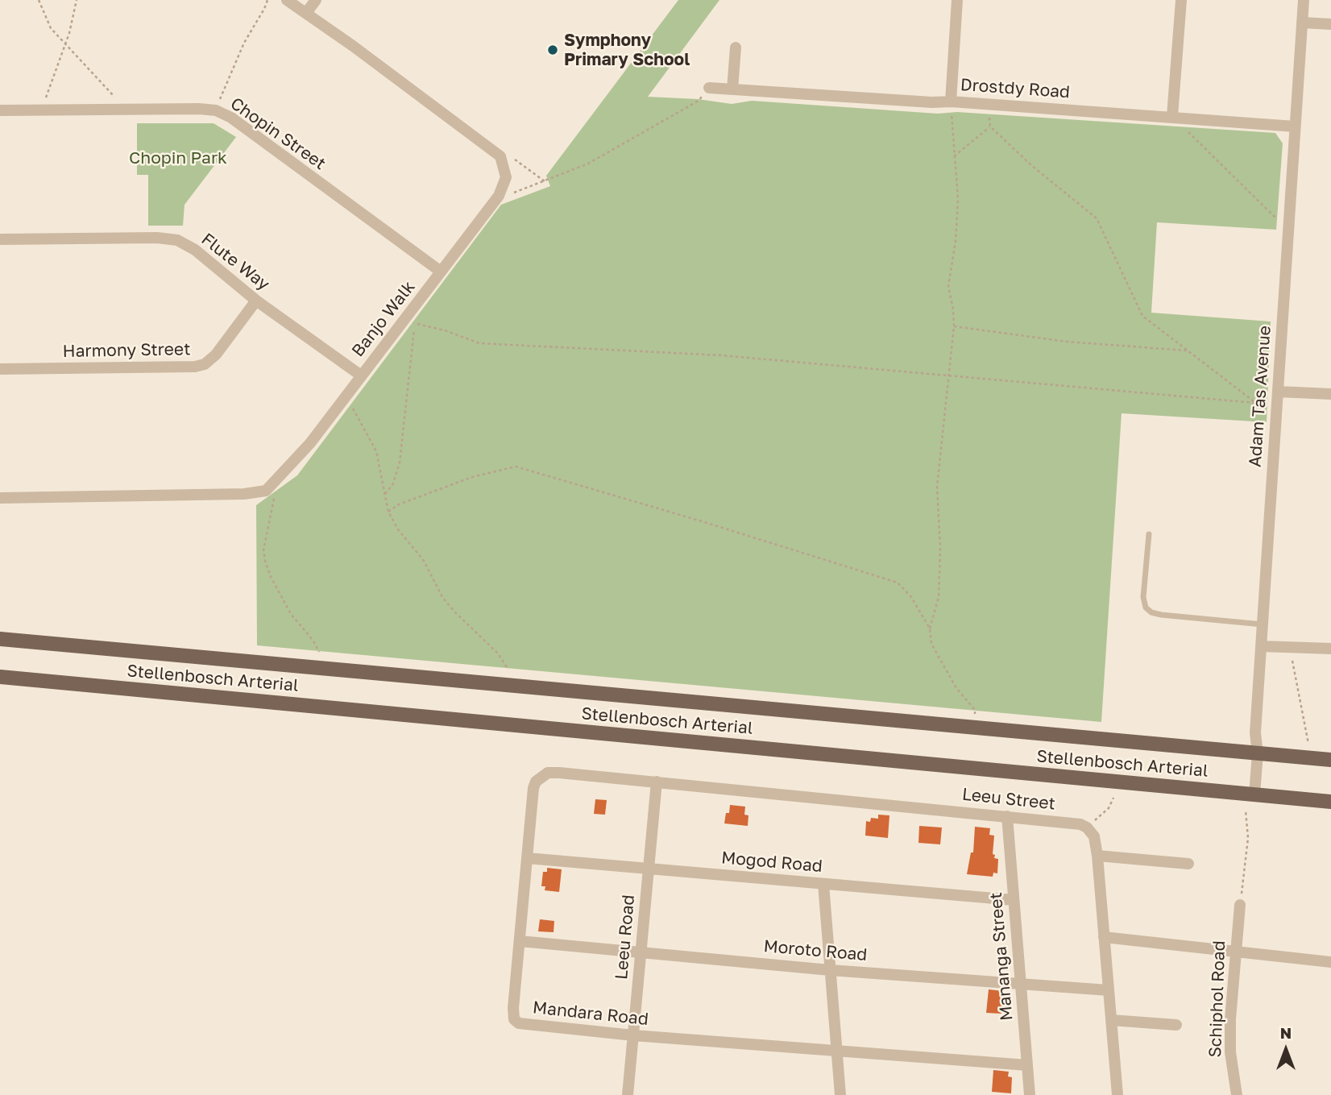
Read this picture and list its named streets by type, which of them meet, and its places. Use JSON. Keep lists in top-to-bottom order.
{
  "streets": {
    "main road": ["Stellenbosch Arterial"],
    "street": [
      "Drostdy Road",
      "Chopin Street",
      "Flute Way",
      "Banjo Walk",
      "Harmony Street",
      "Adam Tas Avenue",
      "Leeu Street",
      "Mogod Road",
      "Leeu Road",
      "Moroto Road",
      "Mananga Street",
      "Schiphol Road",
      "Mandara Road"
    ]
  },
  "crossings": [
    ["Drostdy Road", "Adam Tas Avenue"],
    ["Chopin Street", "Banjo Walk"],
    ["Flute Way", "Banjo Walk"],
    ["Flute Way", "Harmony Street"],
    ["Adam Tas Avenue", "Stellenbosch Arterial"],
    ["Leeu Street", "Leeu Road"],
    ["Leeu Street", "Mananga Street"],
    ["Leeu Street", "Mandara Road"],
    ["Mogod Road", "Leeu Road"],
    ["Mogod Road", "Mananga Street"],
    ["Mogod Road", "Mandara Road"],
    ["Leeu Road", "Moroto Road"],
    ["Leeu Road", "Mandara Road"],
    ["Moroto Road", "Mananga Street"],
    ["Moroto Road", "Mandara Road"],
    ["Mananga Street", "Mandara Road"]
  ],
  "parks": ["Chopin Park"],
  "places": ["Symphony Primary School"],
  "north": "top"
}
